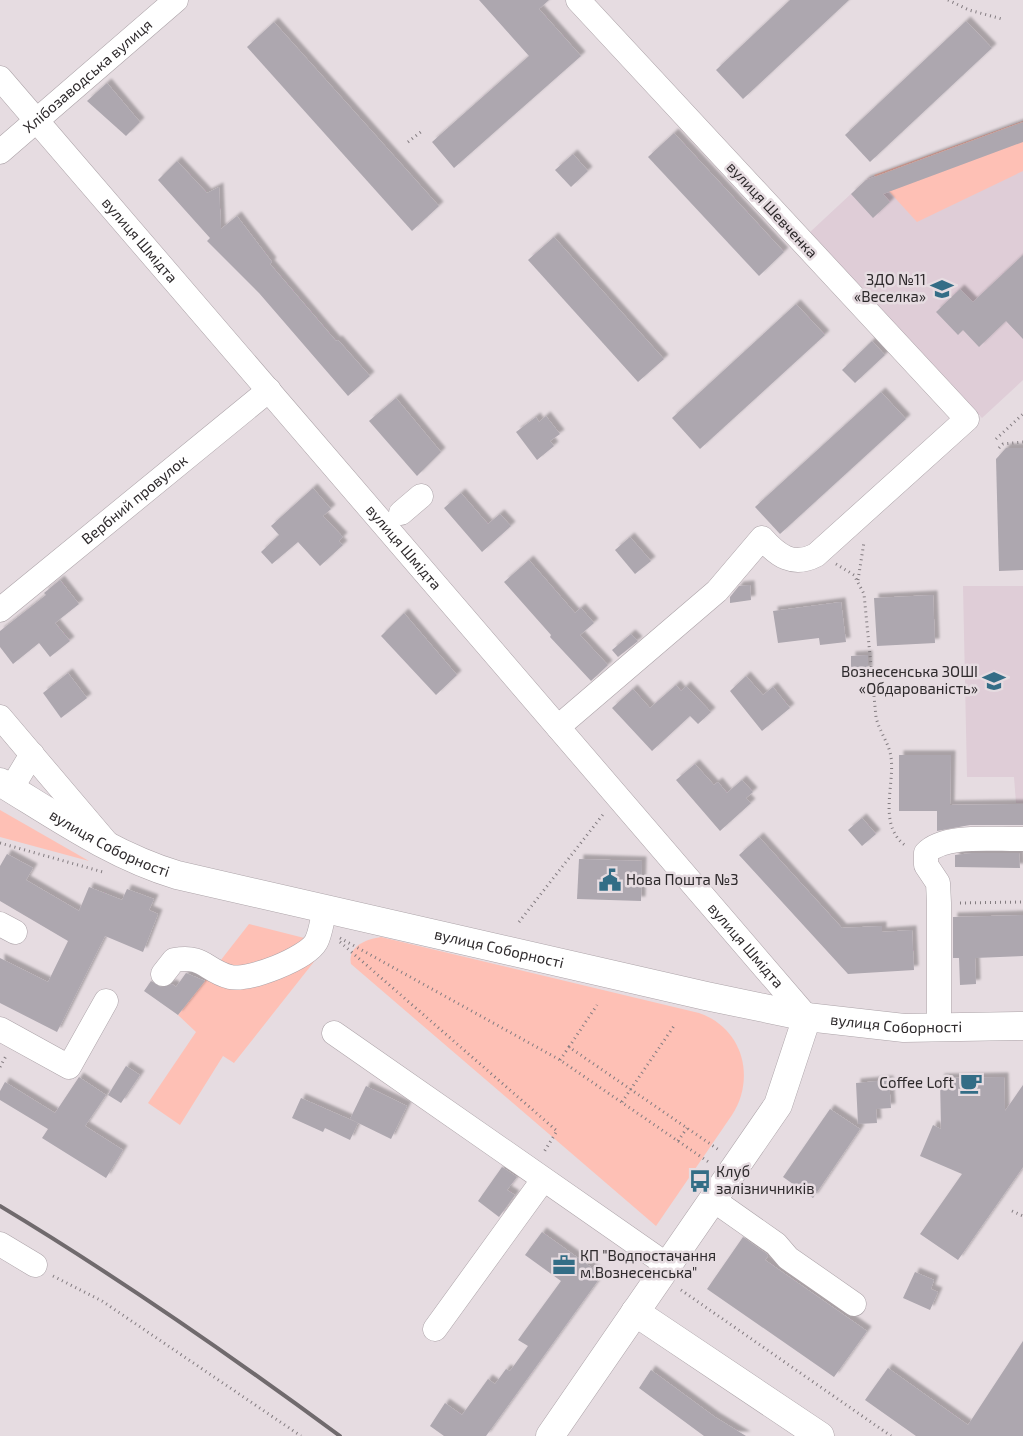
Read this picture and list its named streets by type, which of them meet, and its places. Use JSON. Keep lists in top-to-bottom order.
{
  "streets": {
    "main road": ["вулиця Соборності"],
    "street": [
      "Хлібозаводська вулиця",
      "вулиця Шевченка",
      "вулиця Шмідта",
      "Вербний провулок"
    ]
  },
  "crossings": [
    ["Хлібозаводська вулиця", "вулиця Шмідта"],
    ["вулиця Шмідта", "Вербний провулок"],
    ["вулиця Шмідта", "вулиця Соборності"]
  ],
  "places": {
    "school or university": ["ЗДО №11 «Веселка»", "Вознесенська ЗОШІ «Обдарованість»"],
    "public building": ["Нова Пошта №3"],
    "cafe": ["Coffee Loft"],
    "bus stop": ["Клуб залізничників"],
    "office": ["КП \"Водпостачання м.Вознесенська\""]
  }
}
